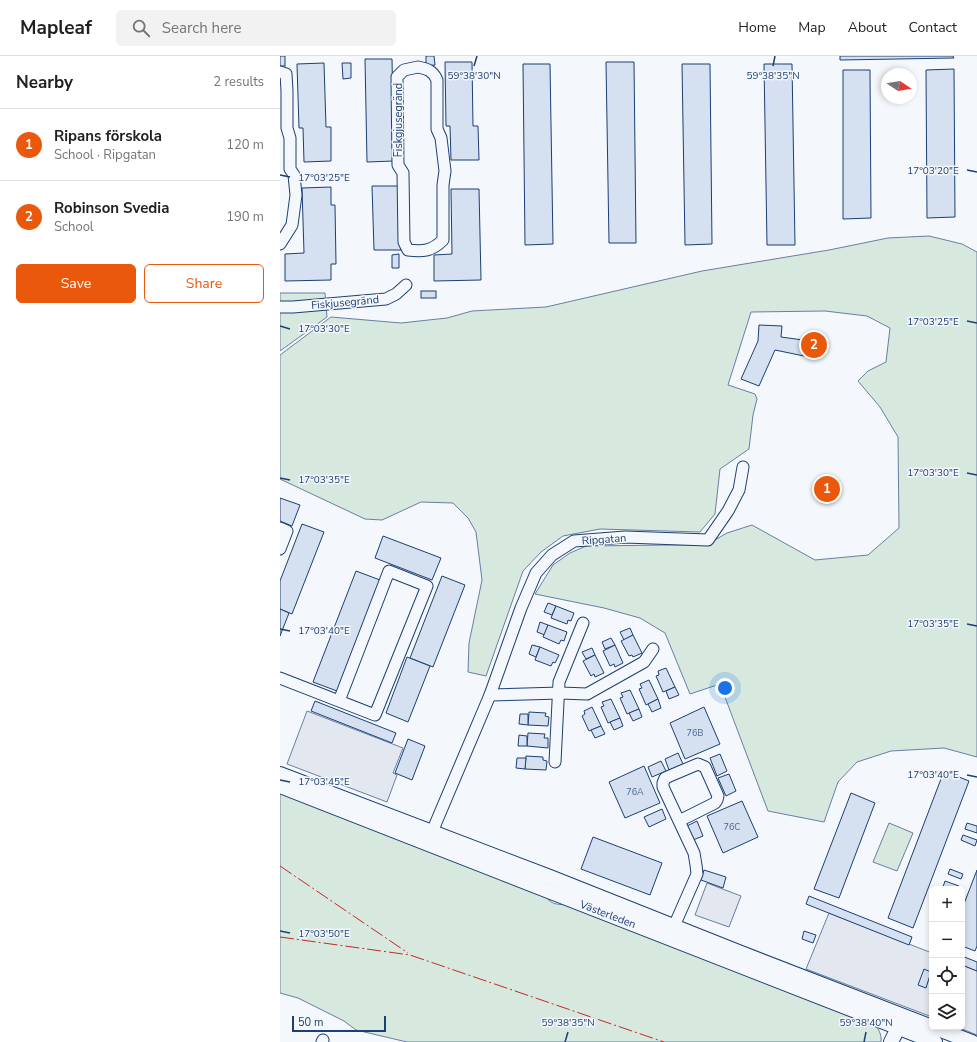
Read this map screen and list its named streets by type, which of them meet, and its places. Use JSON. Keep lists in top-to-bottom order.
{
  "streets": {
    "street": [
      "Fiskgjusegränd",
      "Fiskjusegränd",
      "Ripgatan",
      "Västerleden"
    ]
  },
  "crossings": [
    ["Ripgatan", "Västerleden"]
  ],
  "house_numbers": ["76B", "76A", "76C"],
  "scale_bar": "50 m",
  "north": "right",
  "page": {
    "header": "Mapleaf",
    "search": "Search here",
    "nav": [
      "Home",
      "Map",
      "About",
      "Contact"
    ],
    "heading": ["Nearby", "2 results"],
    "list": [
      {
        "mark": "1",
        "name": "Ripans förskola",
        "note": "School · Ripgatan",
        "value": "120 m"
      },
      {
        "mark": "2",
        "name": "Robinson Svedia",
        "note": "School",
        "value": "190 m"
      }
    ],
    "buttons": ["Save", "Share"],
    "pins": ["2", "1"],
    "map_buttons": ["+", "−"],
    "scale": "50 m"
  },
  "coordinates": [
    "59°38'30\"N",
    "59°38'35\"N",
    "17°03'20\"E",
    "17°03'25\"E",
    "17°03'30\"E",
    "17°03'35\"E",
    "17°03'40\"E",
    "17°03'45\"E",
    "17°03'50\"E",
    "59°38'40\"N"
  ]
}
